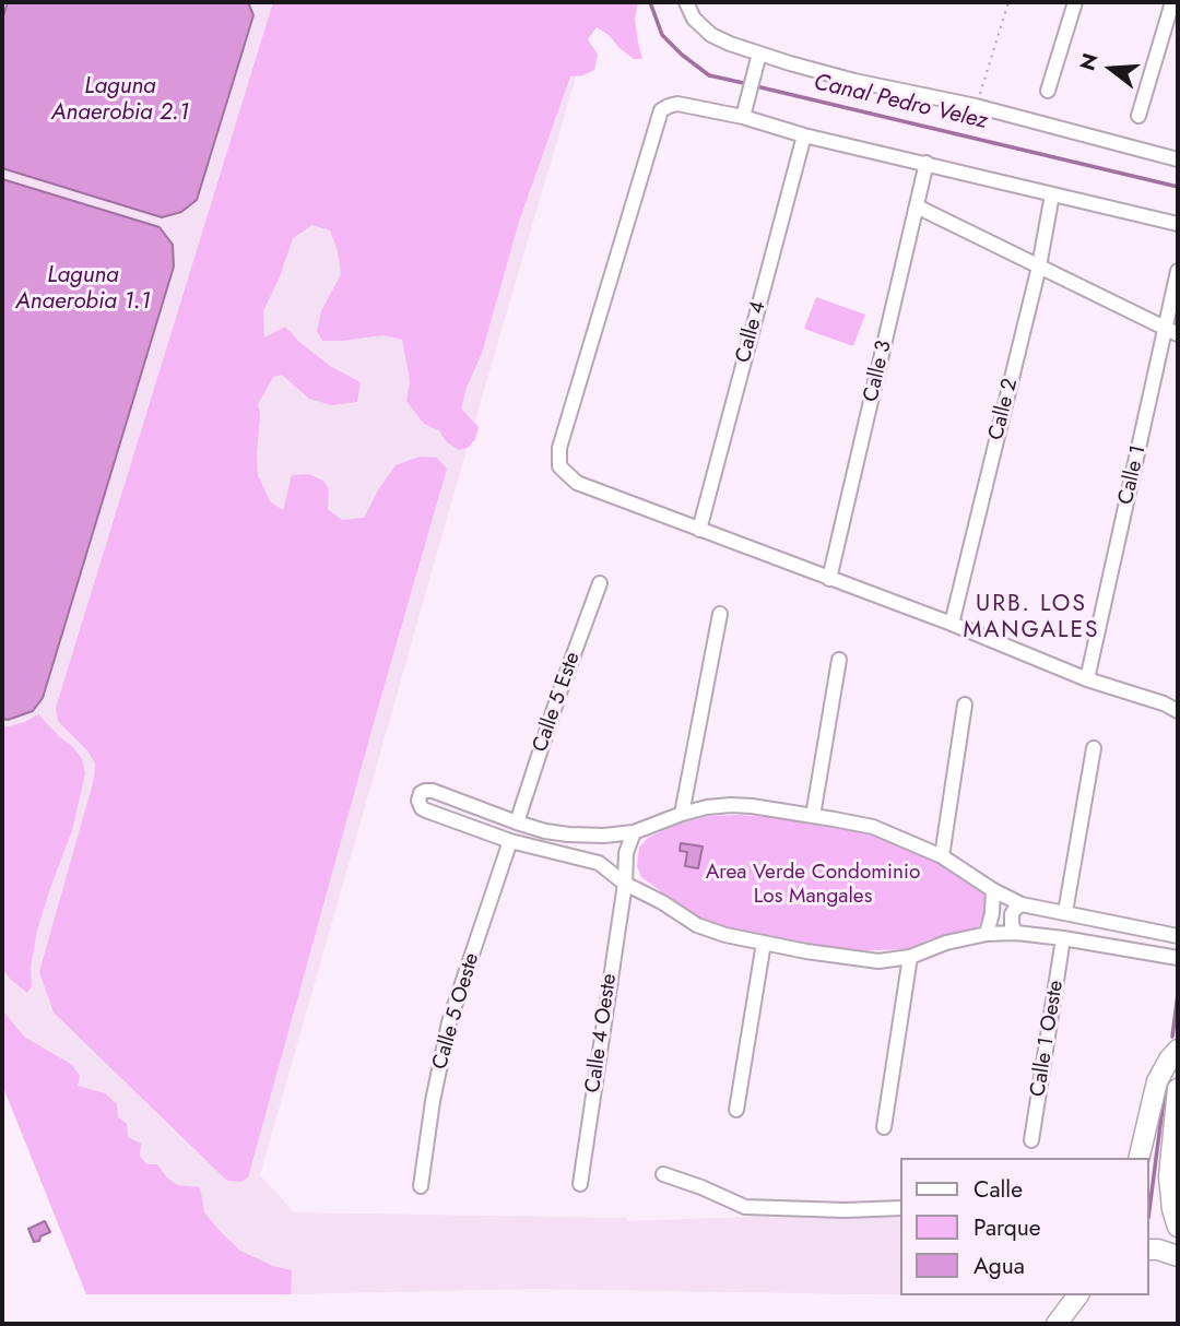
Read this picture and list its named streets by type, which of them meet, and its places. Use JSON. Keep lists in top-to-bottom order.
{
  "streets": {
    "street": [
      "Calle 4",
      "Calle 3",
      "Calle 2",
      "Calle 1",
      "Calle 5 Este",
      "Calle 5 Oeste",
      "Calle 4 Oeste",
      "Calle 1 Oeste"
    ]
  },
  "districts": ["URB. LOS MANGALES"],
  "water": ["Laguna Anaerobia 2.1", "Canal Pedro Velez", "Laguna Anaerobia 1.1"],
  "parks": ["Area Verde Condominio Los Mangales"],
  "legend": ["Calle", "Parque", "Agua"],
  "north": "left"
}
